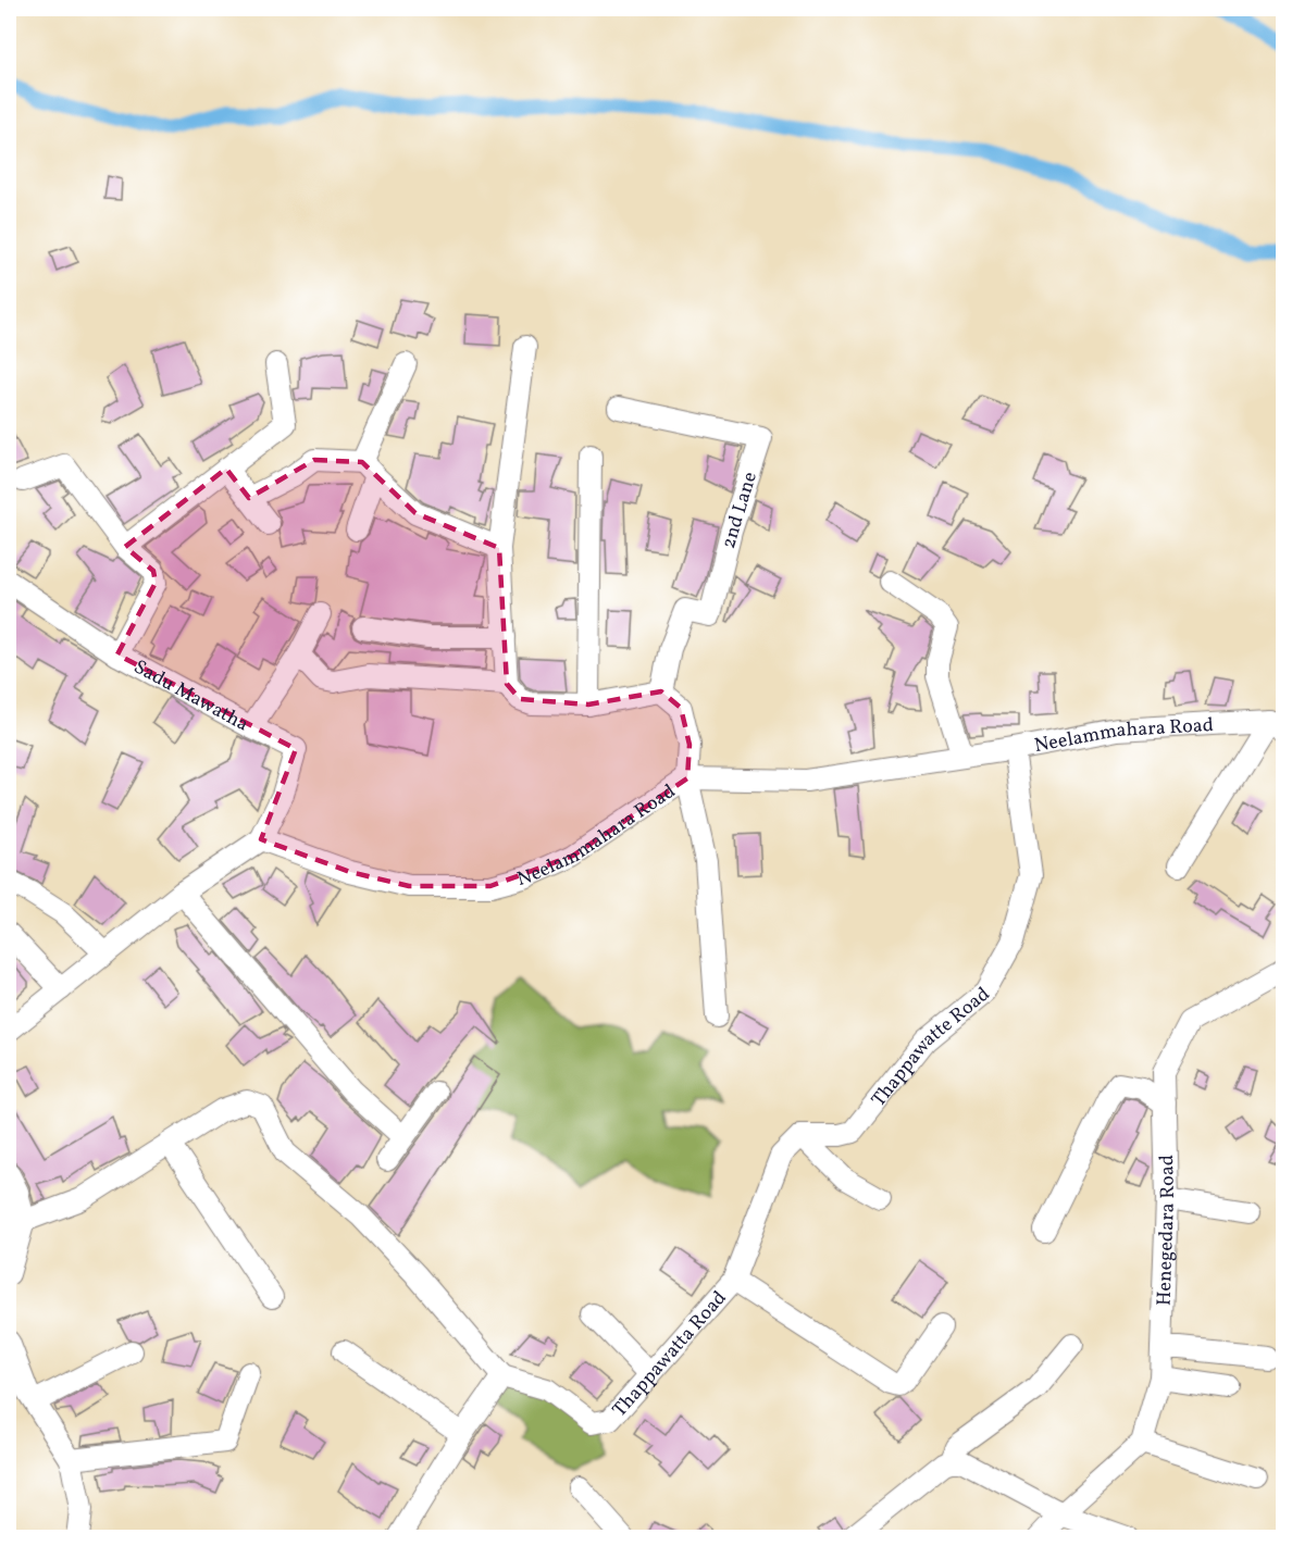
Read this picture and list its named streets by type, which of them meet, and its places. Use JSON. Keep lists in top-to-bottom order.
{
  "streets": {
    "street": [
      "2nd Lane",
      "Sadu Mawatha",
      "Neelammahara Road",
      "Thappawatte Road",
      "Henegedara Road",
      "Thappawatta Road"
    ]
  },
  "crossings": [
    ["Sadu Mawatha", "Neelammahara Road"],
    ["Neelammahara Road", "Thappawatte Road"]
  ]
}
